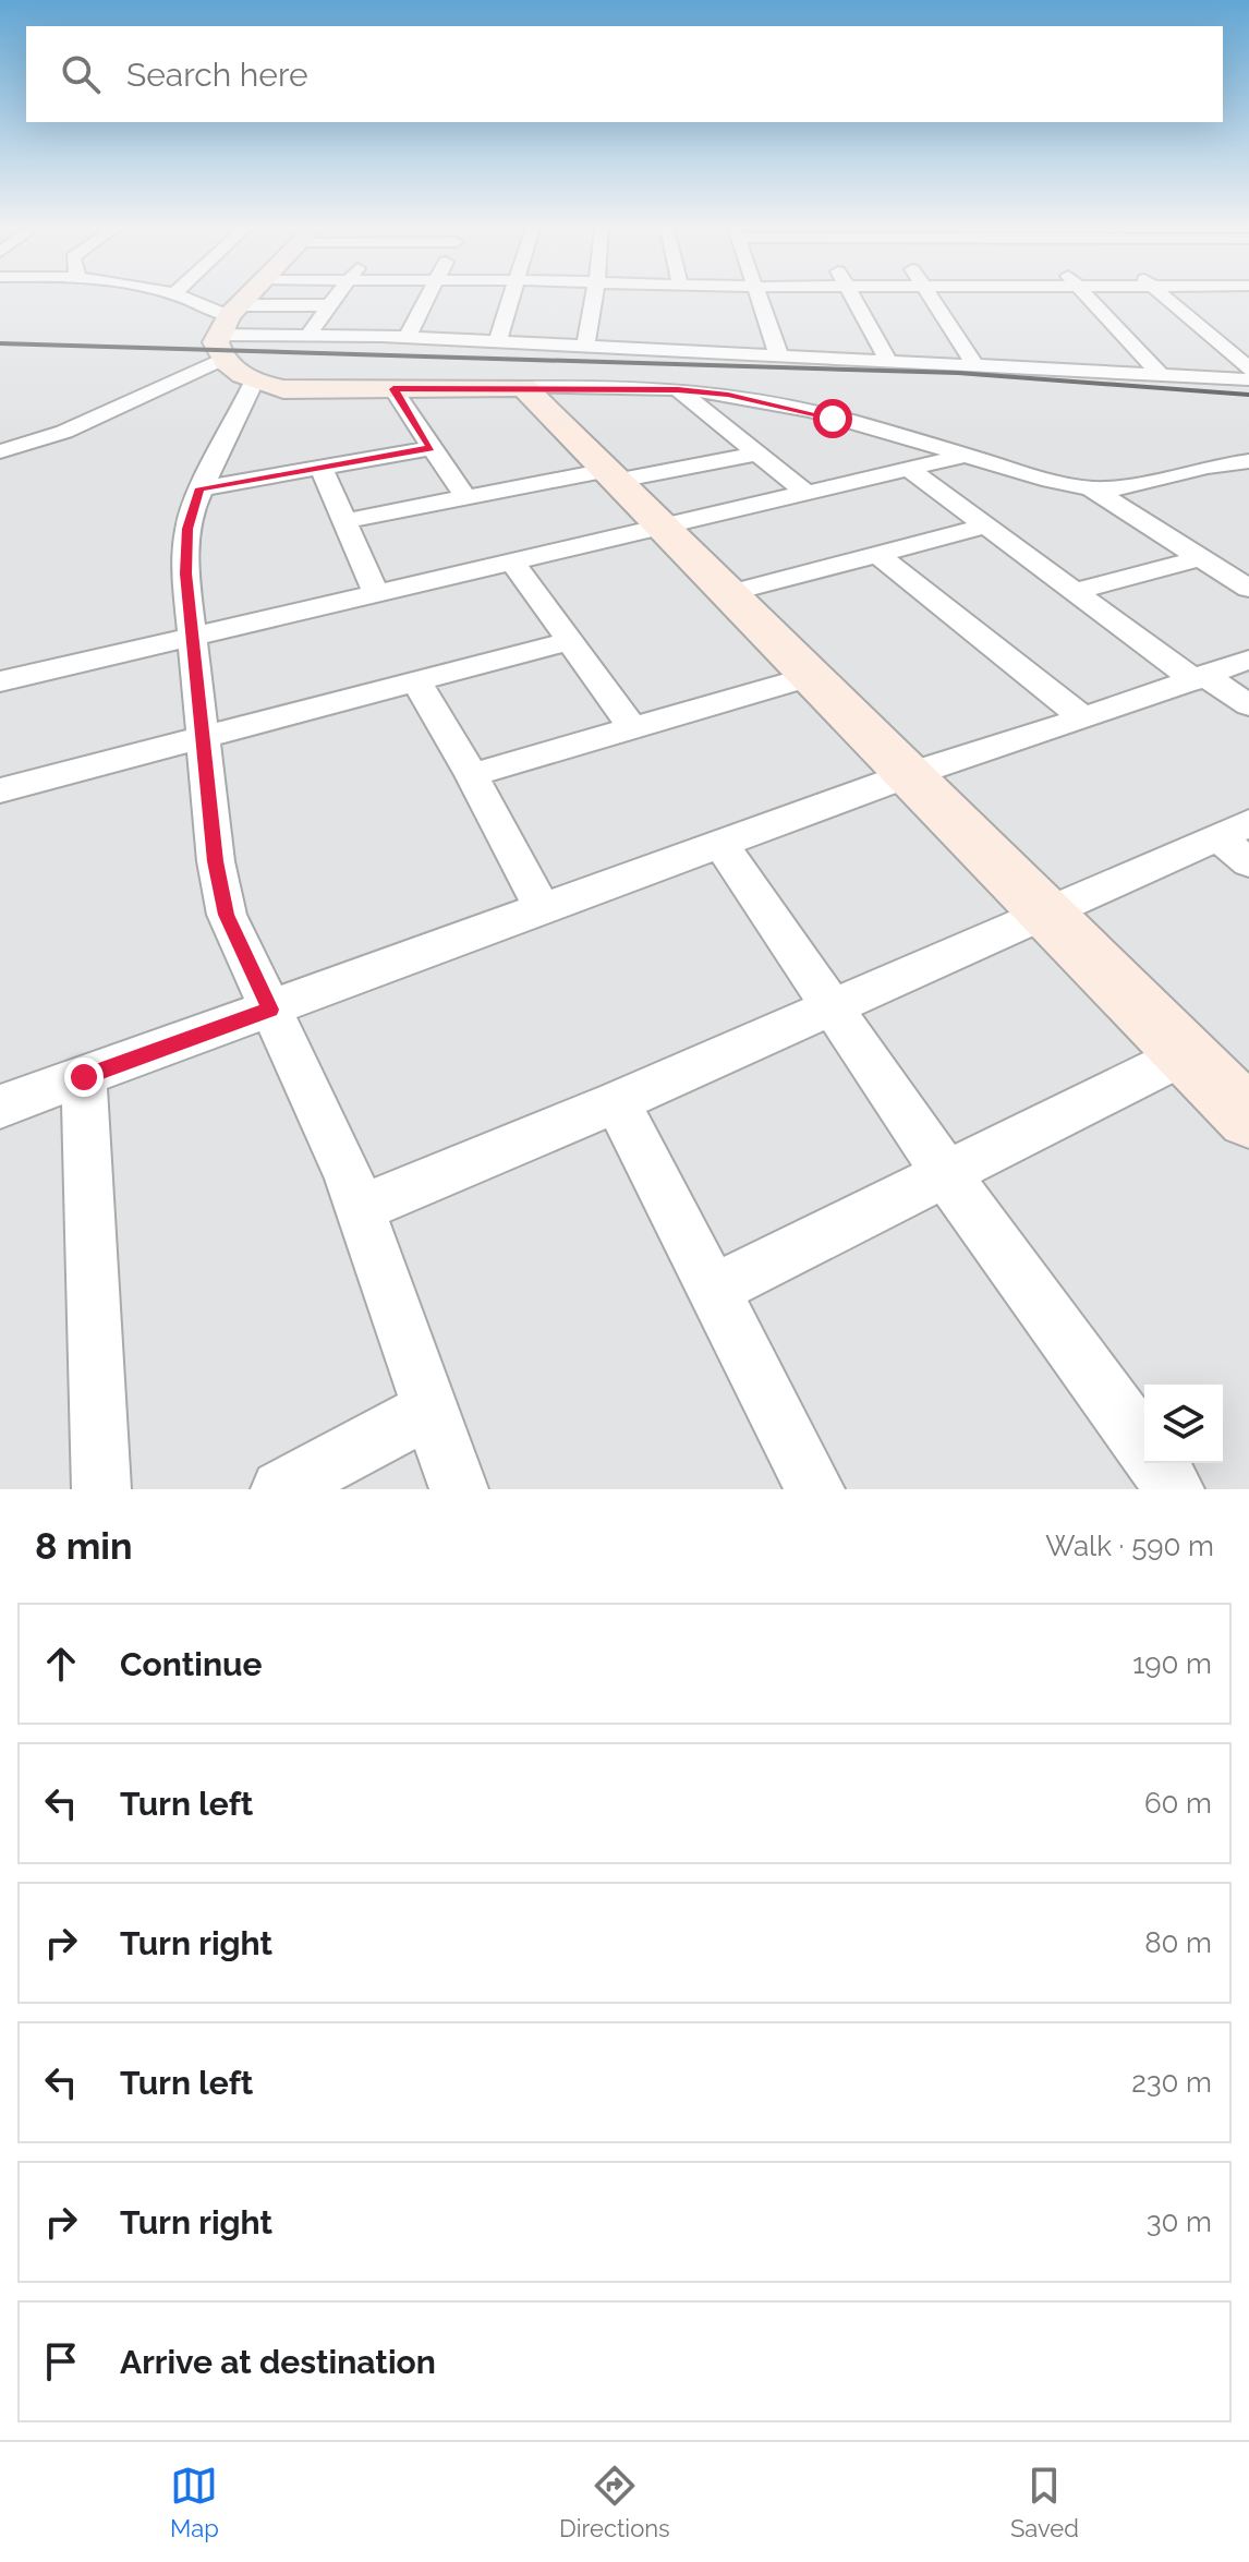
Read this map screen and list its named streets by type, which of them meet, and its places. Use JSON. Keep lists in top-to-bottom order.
{
  "page": {
    "search": "Search here",
    "heading": ["8 min", "Walk · 590 m"],
    "list": [
      ["Continue", "190 m"],
      ["Turn left", "60 m"],
      ["Turn right", "80 m"],
      ["Turn left", "230 m"],
      ["Turn right", "30 m"],
      "Arrive at destination"
    ],
    "nav": ["Map", "Directions", "Saved"]
  }
}
